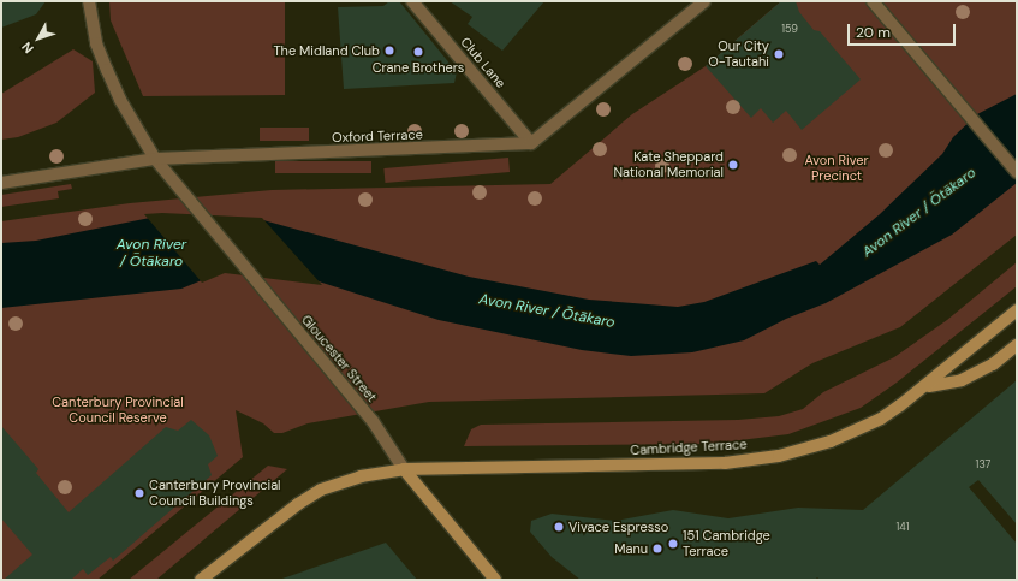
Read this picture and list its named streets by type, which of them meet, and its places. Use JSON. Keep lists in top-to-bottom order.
{
  "streets": {
    "main road": ["Gloucester Street", "Cambridge Terrace"],
    "street": ["Club Lane", "Oxford Terrace"]
  },
  "crossings": [
    ["Club Lane", "Oxford Terrace"],
    ["Oxford Terrace", "Gloucester Street"],
    ["Gloucester Street", "Cambridge Terrace"]
  ],
  "water": ["Avon River / Ōtākaro"],
  "parks": ["Avon River Precinct", "Canterbury Provincial Council Reserve"],
  "places": [
    "The Midland Club",
    "Crane Brothers",
    "Our City O-Tautahi",
    "Kate Sheppard National Memorial",
    "Canterbury Provincial Council Buildings",
    "Vivace Espresso",
    "151 Cambridge Terrace",
    "Manu"
  ],
  "house_numbers": ["159", "137", "141"],
  "scale_bar": "20 m",
  "north": "bottom left"
}
